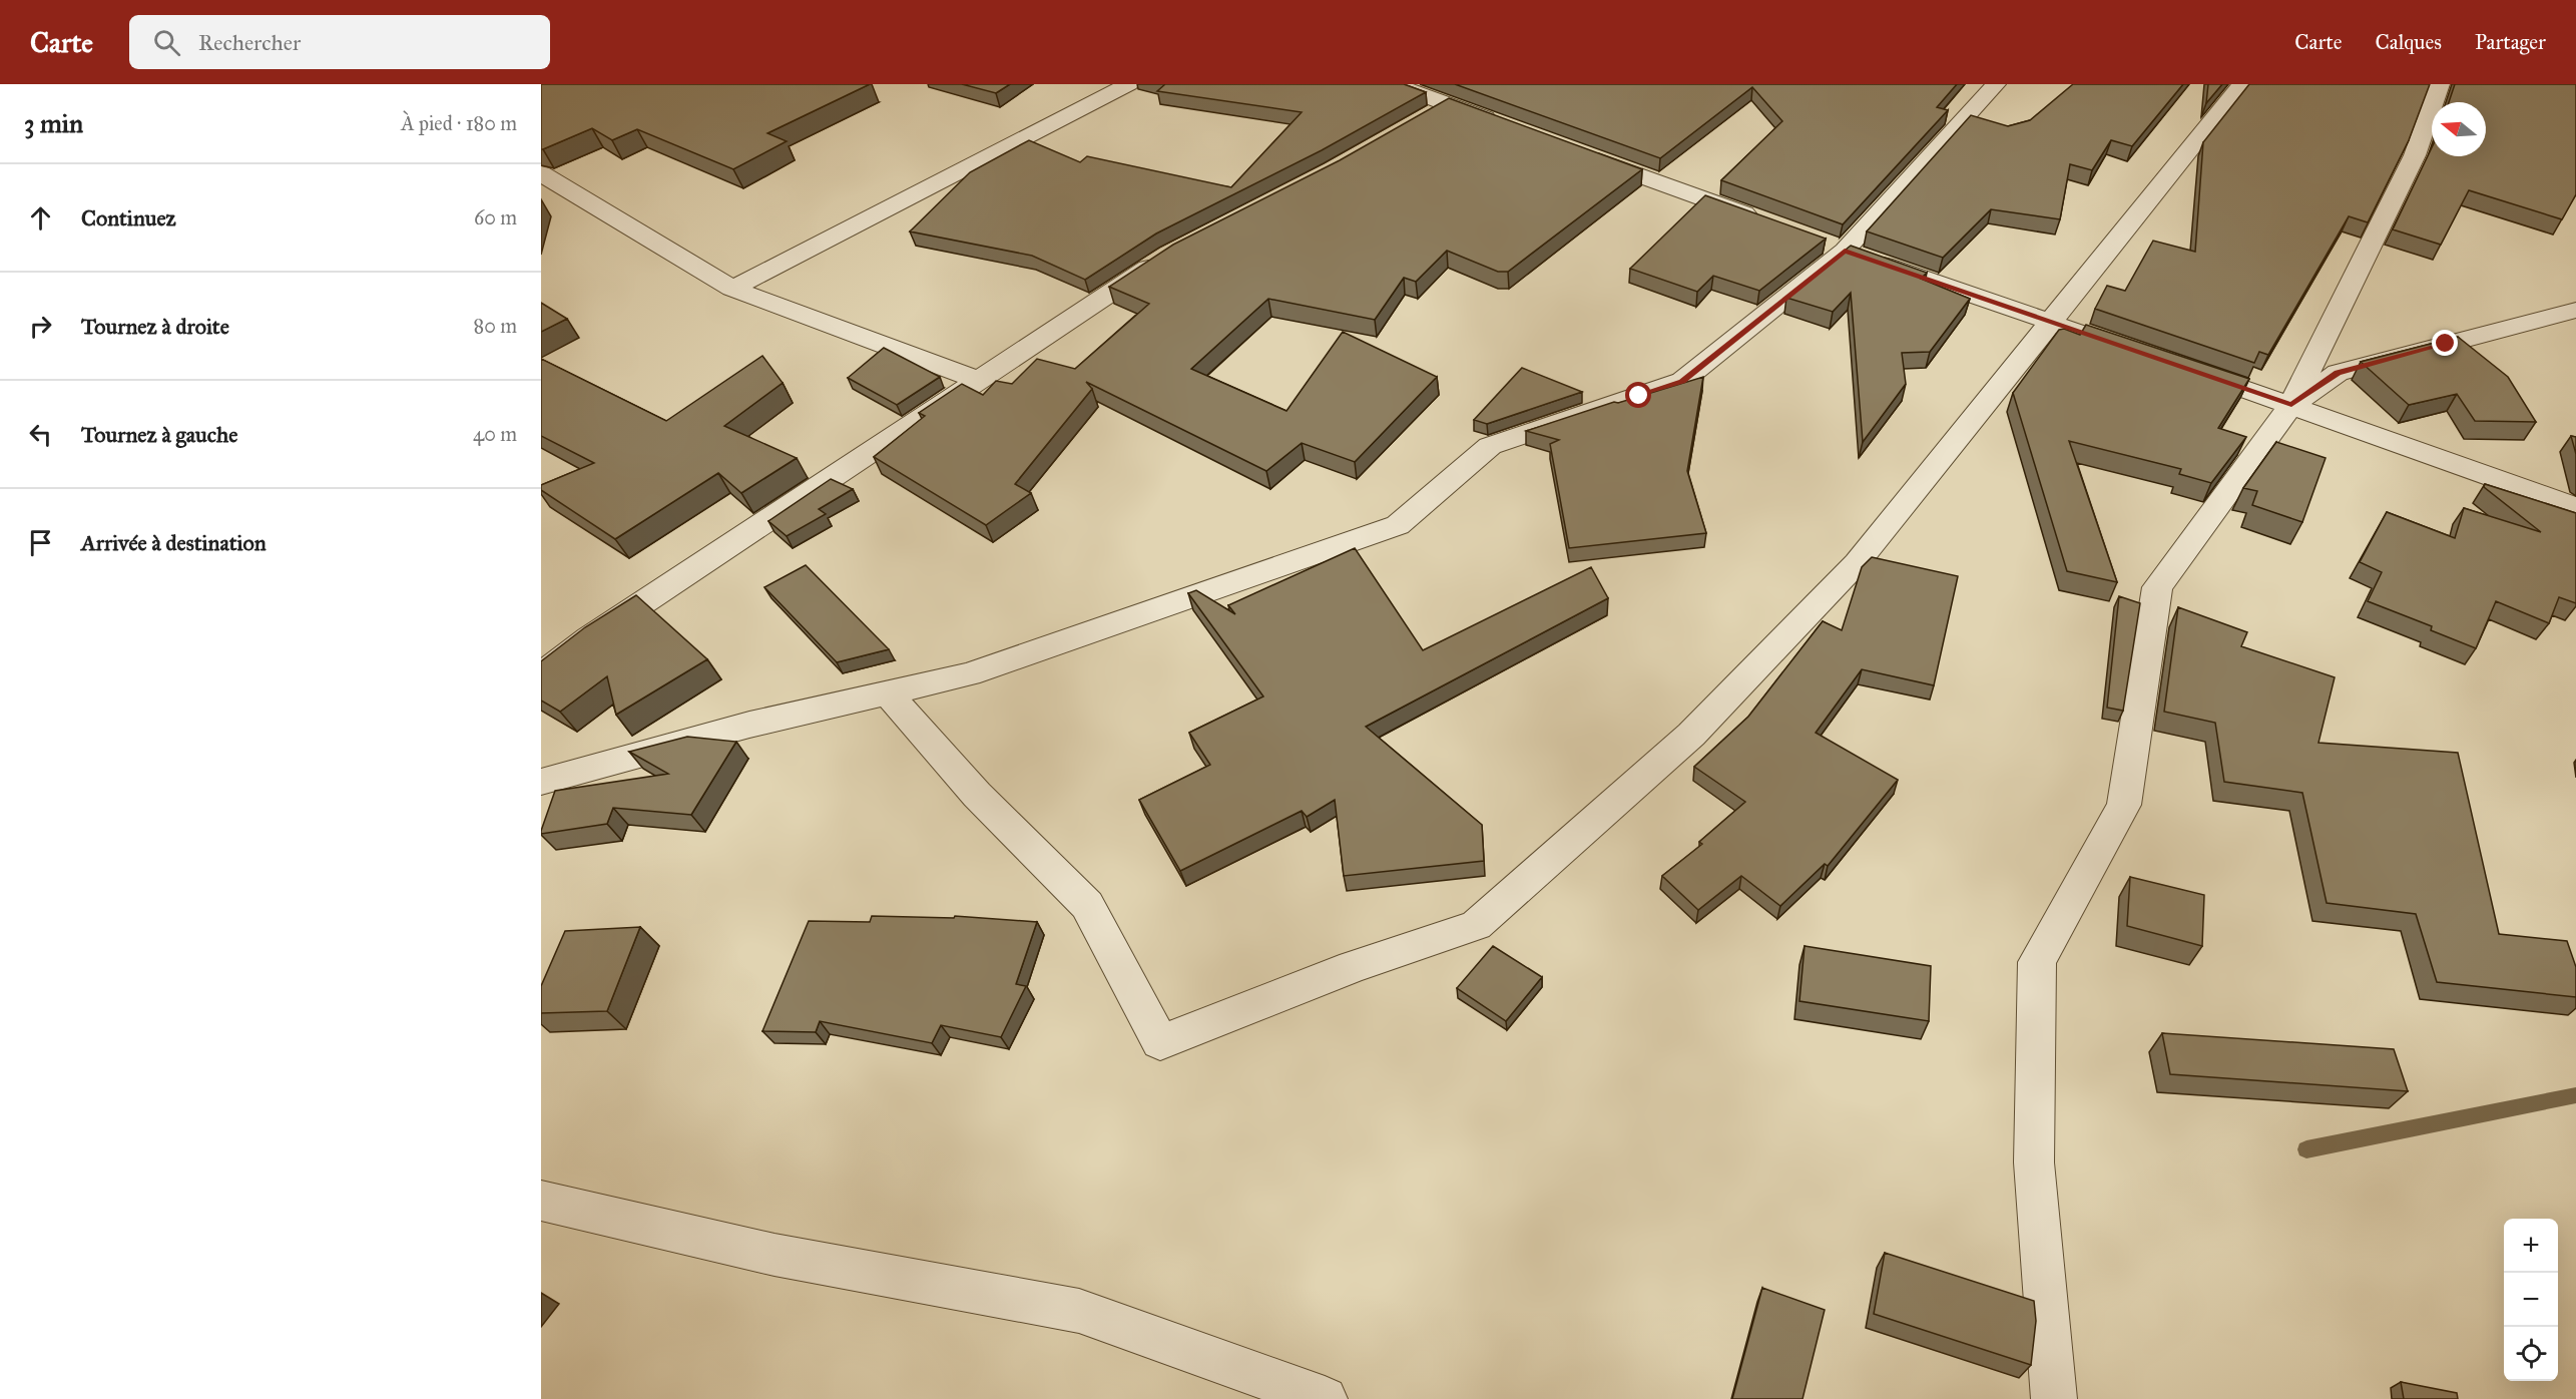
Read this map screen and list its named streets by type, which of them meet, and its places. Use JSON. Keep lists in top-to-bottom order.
{
  "north": "left",
  "page": {
    "header": "Carte",
    "search": "Rechercher",
    "nav": ["Carte", "Calques", "Partager"],
    "heading": ["3 min", "À pied · 180 m"],
    "list": [
      ["Continuez", "60 m"],
      ["Tournez à droite", "80 m"],
      ["Tournez à gauche", "40 m"],
      "Arrivée à destination"
    ],
    "map_buttons": ["+", "−"]
  }
}
